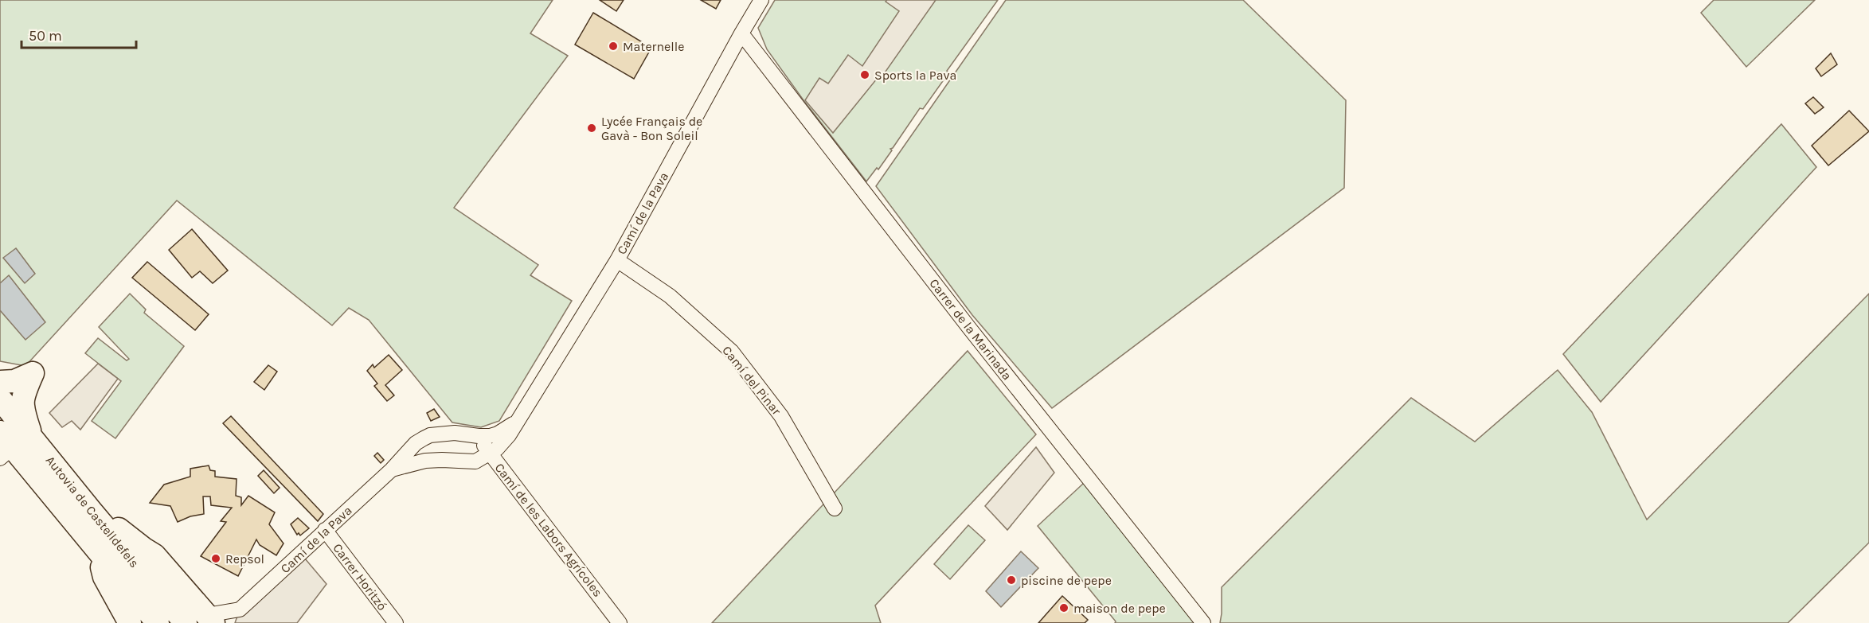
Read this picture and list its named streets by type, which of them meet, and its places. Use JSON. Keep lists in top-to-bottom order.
{
  "streets": {
    "highway": ["Autovia de Castelldefels"],
    "street": [
      "Camí de la Pava",
      "Carrer de la Marinada",
      "Camí del Pinar",
      "Camí de les Labors Agrícoles",
      "Carrer Horitzó"
    ]
  },
  "crossings": [
    ["Camí de la Pava", "Carrer de la Marinada"],
    ["Camí de la Pava", "Camí del Pinar"],
    ["Camí de la Pava", "Camí de les Labors Agrícoles"],
    ["Camí de la Pava", "Carrer Horitzó"]
  ],
  "places": [
    "Maternelle",
    "Sports la Pava",
    "Lycée Français de Gavà - Bon Soleil",
    "Repsol",
    "piscine de pepe",
    "maison de pepe"
  ],
  "scale_bar": "50 m"
}
